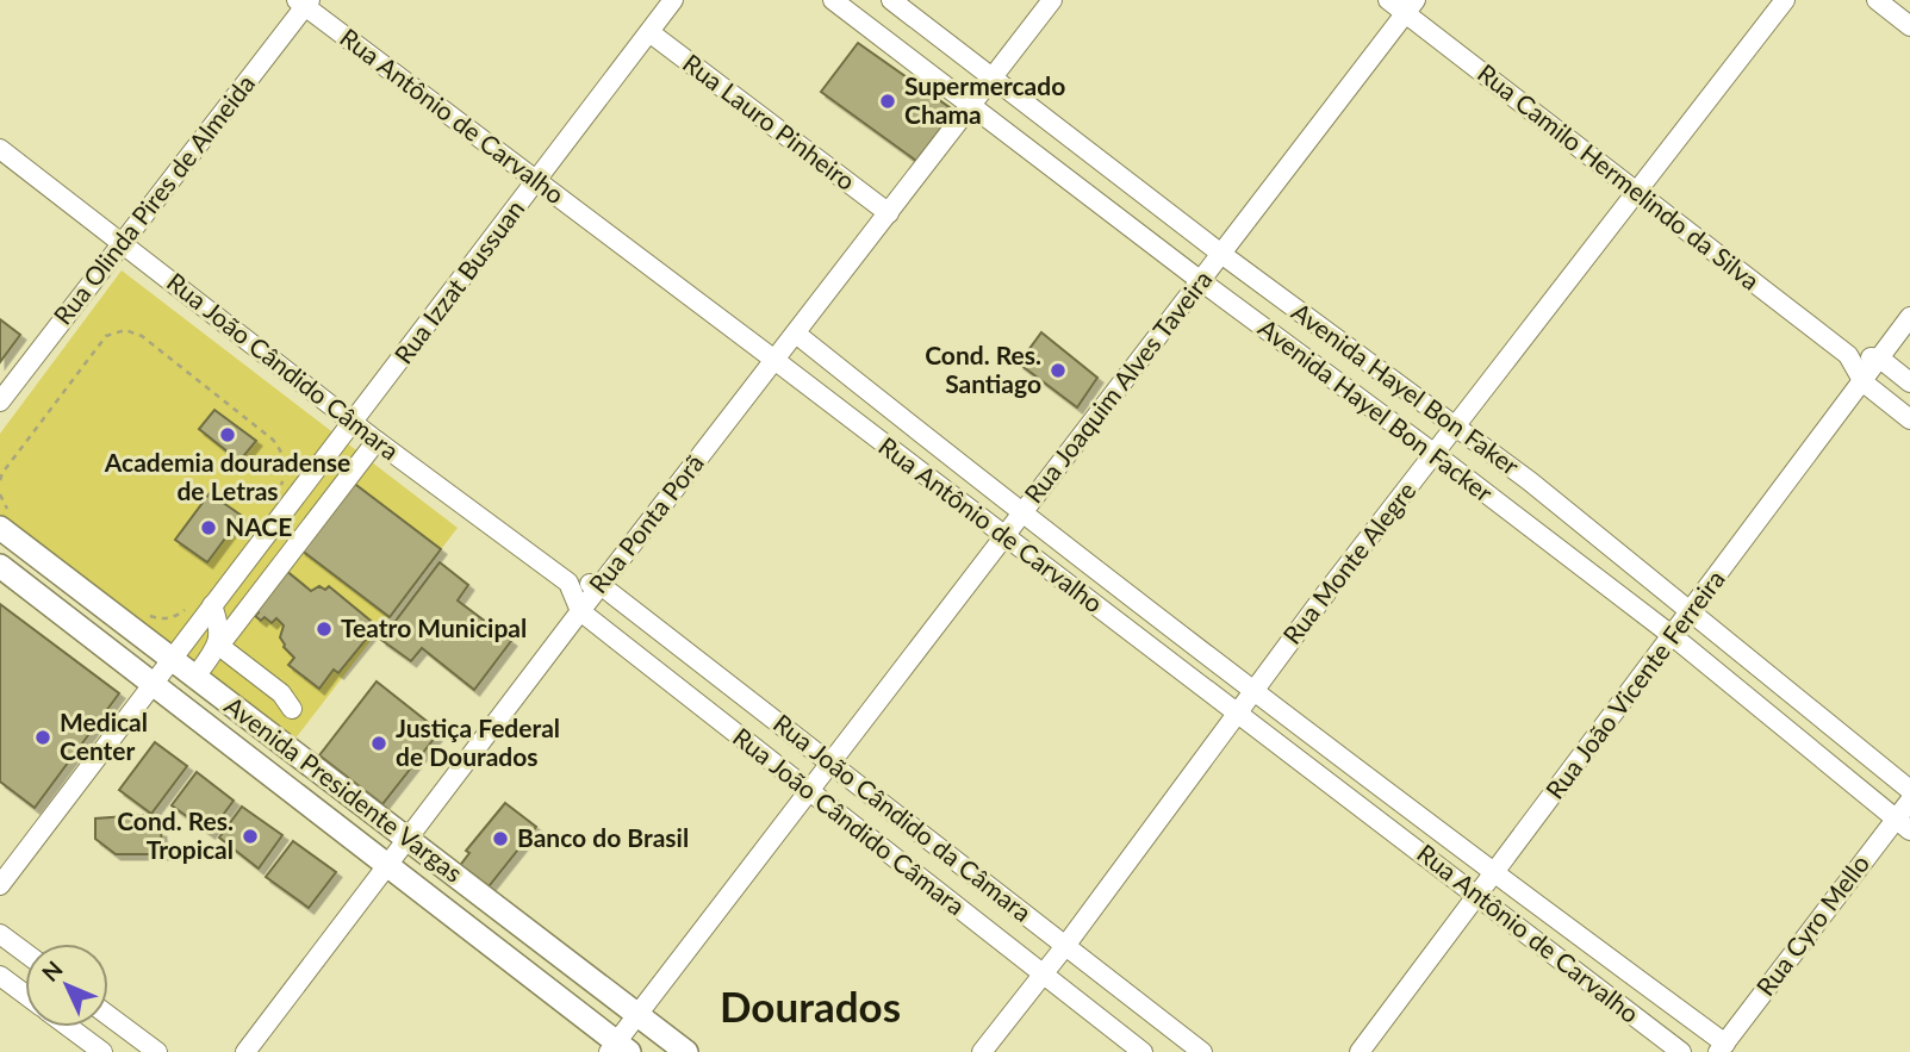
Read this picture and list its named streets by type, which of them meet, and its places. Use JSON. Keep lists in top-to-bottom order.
{
  "streets": {
    "main road": ["Avenida Presidente Vargas"],
    "street": [
      "Rua Antônio de Carvalho",
      "Rua Lauro Pinheiro",
      "Rua Camilo Hermelindo da Silva",
      "Rua Olinda Pires de Almeida",
      "Rua Izzat Bussuan",
      "Rua João Cândido Câmara",
      "Rua Joaquim Alves Taveira",
      "Avenida Hayel Bon Faker",
      "Avenida Hayel Bon Facker",
      "Rua Ponta Porã",
      "Rua Monte Alegre",
      "Rua João Vicente Ferreira",
      "Rua João Cândido da Câmara",
      "Rua Cyro Mello"
    ]
  },
  "crossings": [
    ["Rua Antônio de Carvalho", "Rua Olinda Pires de Almeida"],
    ["Rua Antônio de Carvalho", "Rua Izzat Bussuan"],
    ["Rua Antônio de Carvalho", "Rua Joaquim Alves Taveira"],
    ["Rua Antônio de Carvalho", "Rua Ponta Porã"],
    ["Rua Antônio de Carvalho", "Rua Monte Alegre"],
    ["Rua Antônio de Carvalho", "Rua João Vicente Ferreira"],
    ["Rua Antônio de Carvalho", "Rua Cyro Mello"],
    ["Rua Lauro Pinheiro", "Rua Izzat Bussuan"],
    ["Rua Lauro Pinheiro", "Rua Ponta Porã"],
    ["Rua Camilo Hermelindo da Silva", "Rua Joaquim Alves Taveira"],
    ["Rua Camilo Hermelindo da Silva", "Rua Monte Alegre"],
    ["Rua Camilo Hermelindo da Silva", "Rua João Vicente Ferreira"],
    ["Rua Olinda Pires de Almeida", "Rua João Cândido Câmara"],
    ["Rua Izzat Bussuan", "Rua João Cândido Câmara"],
    ["Rua Izzat Bussuan", "Avenida Presidente Vargas"],
    ["Rua João Cândido Câmara", "Rua Joaquim Alves Taveira"],
    ["Rua João Cândido Câmara", "Rua Ponta Porã"],
    ["Rua João Cândido Câmara", "Rua Monte Alegre"],
    ["Rua Joaquim Alves Taveira", "Avenida Hayel Bon Faker"],
    ["Rua Joaquim Alves Taveira", "Avenida Hayel Bon Facker"],
    ["Rua Joaquim Alves Taveira", "Avenida Presidente Vargas"],
    ["Rua Joaquim Alves Taveira", "Rua João Cândido da Câmara"],
    ["Avenida Hayel Bon Faker", "Rua Ponta Porã"],
    ["Avenida Hayel Bon Faker", "Rua Monte Alegre"],
    ["Avenida Hayel Bon Faker", "Rua João Vicente Ferreira"],
    ["Avenida Hayel Bon Facker", "Rua Ponta Porã"],
    ["Avenida Hayel Bon Facker", "Rua Monte Alegre"],
    ["Avenida Hayel Bon Facker", "Rua João Vicente Ferreira"],
    ["Avenida Hayel Bon Facker", "Rua Cyro Mello"],
    ["Rua Ponta Porã", "Avenida Presidente Vargas"],
    ["Rua Ponta Porã", "Rua João Cândido da Câmara"],
    ["Rua Monte Alegre", "Rua João Cândido da Câmara"]
  ],
  "districts": ["Dourados"],
  "places": [
    "Supermercado Chama",
    "Cond. Res. Santiago",
    "Academia douradense de Letras",
    "NACE",
    "Teatro Municipal",
    "Medical Center",
    "Justiça Federal de Dourados",
    "Cond. Res. Tropical",
    "Banco do Brasil"
  ],
  "north": "top left"
}
